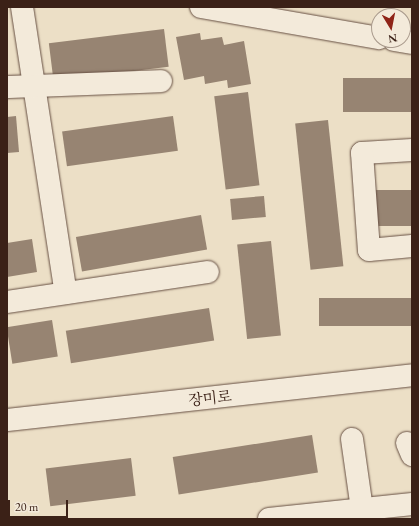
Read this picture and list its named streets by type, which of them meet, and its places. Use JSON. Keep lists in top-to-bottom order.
{
  "streets": {
    "street": ["장미로"]
  },
  "scale_bar": "20 m",
  "north": "bottom"
}
